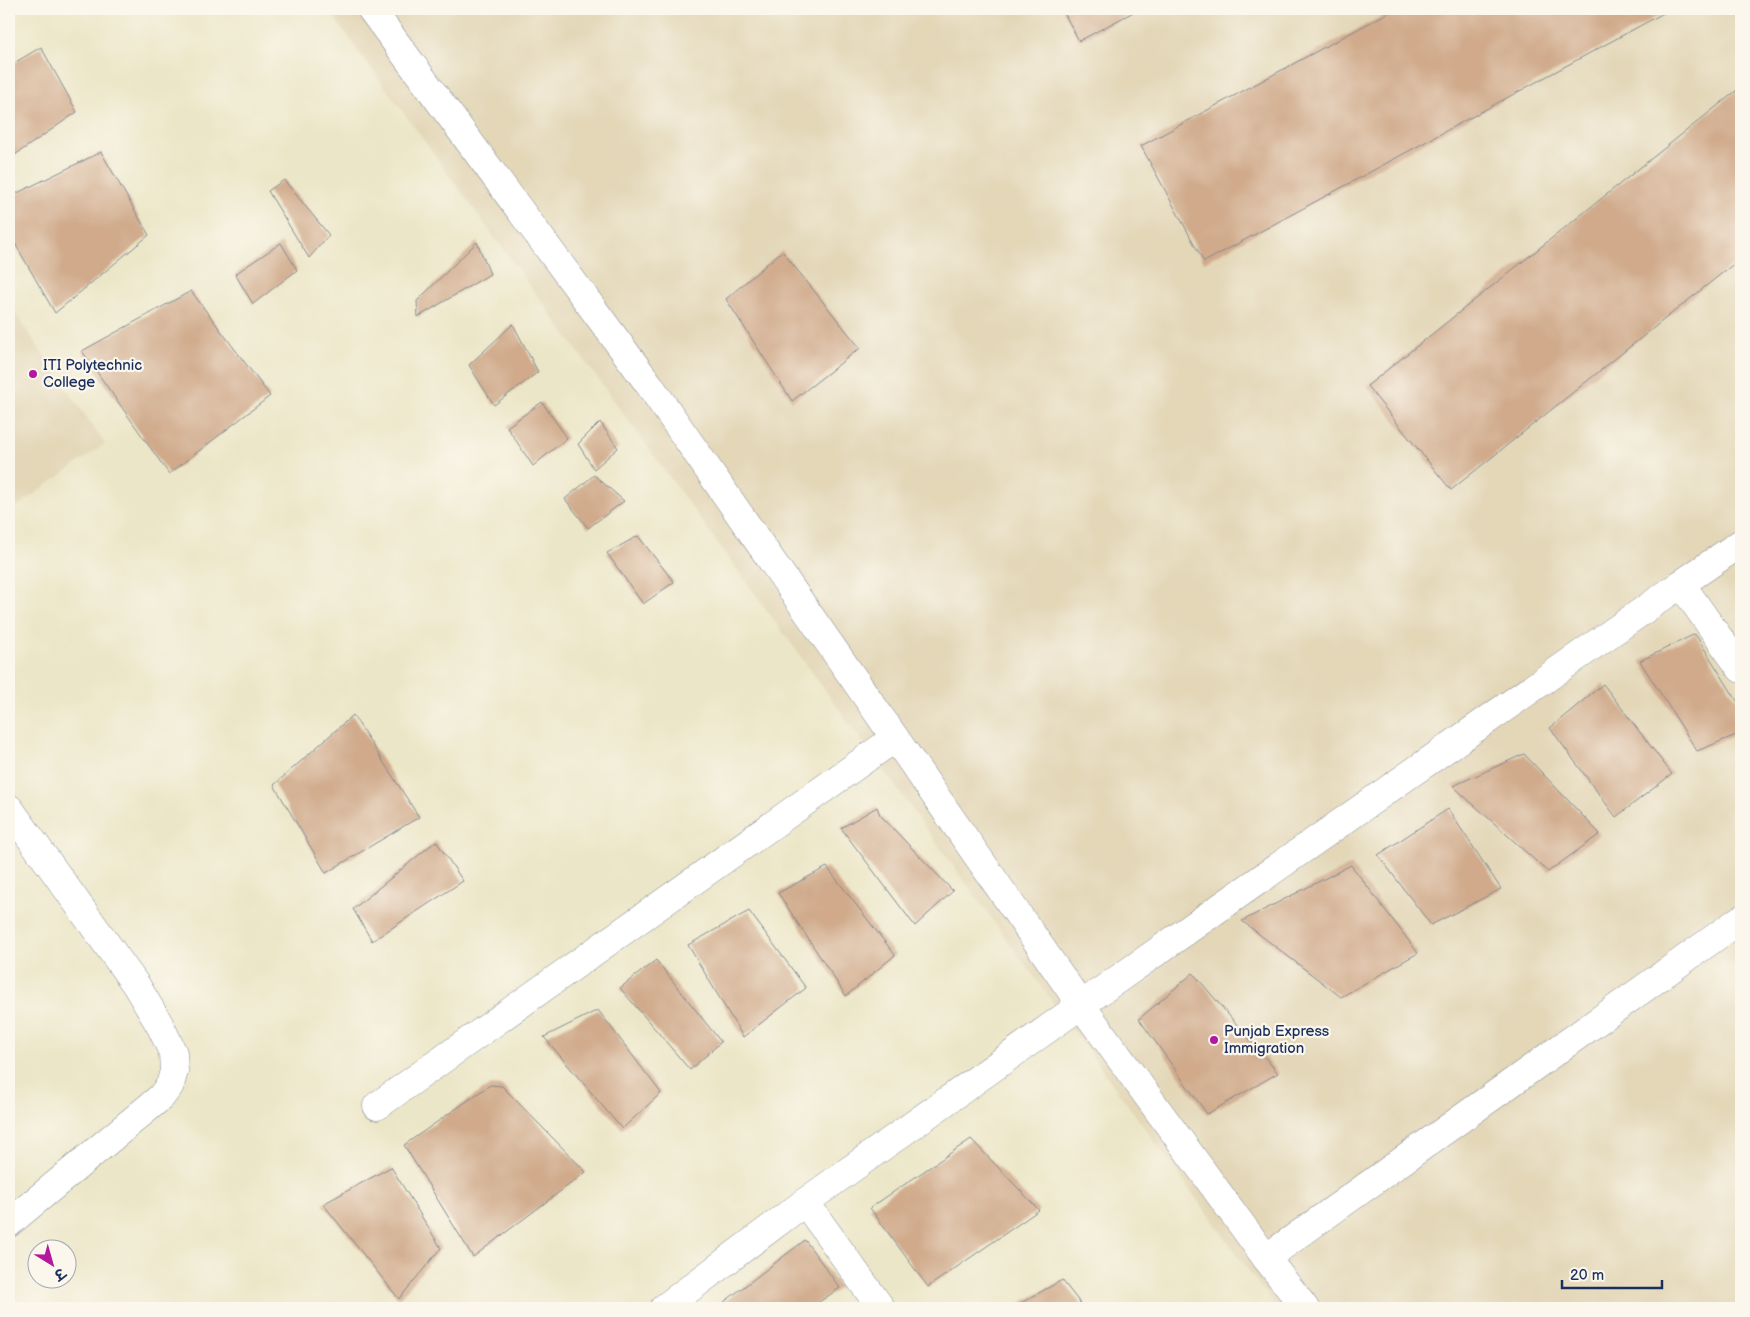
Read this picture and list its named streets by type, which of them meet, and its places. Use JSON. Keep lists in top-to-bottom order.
{
  "places": ["ITI Polytechnic College", "Punjab Express Immigration"],
  "scale_bar": "20 m",
  "north": "bottom right"
}
